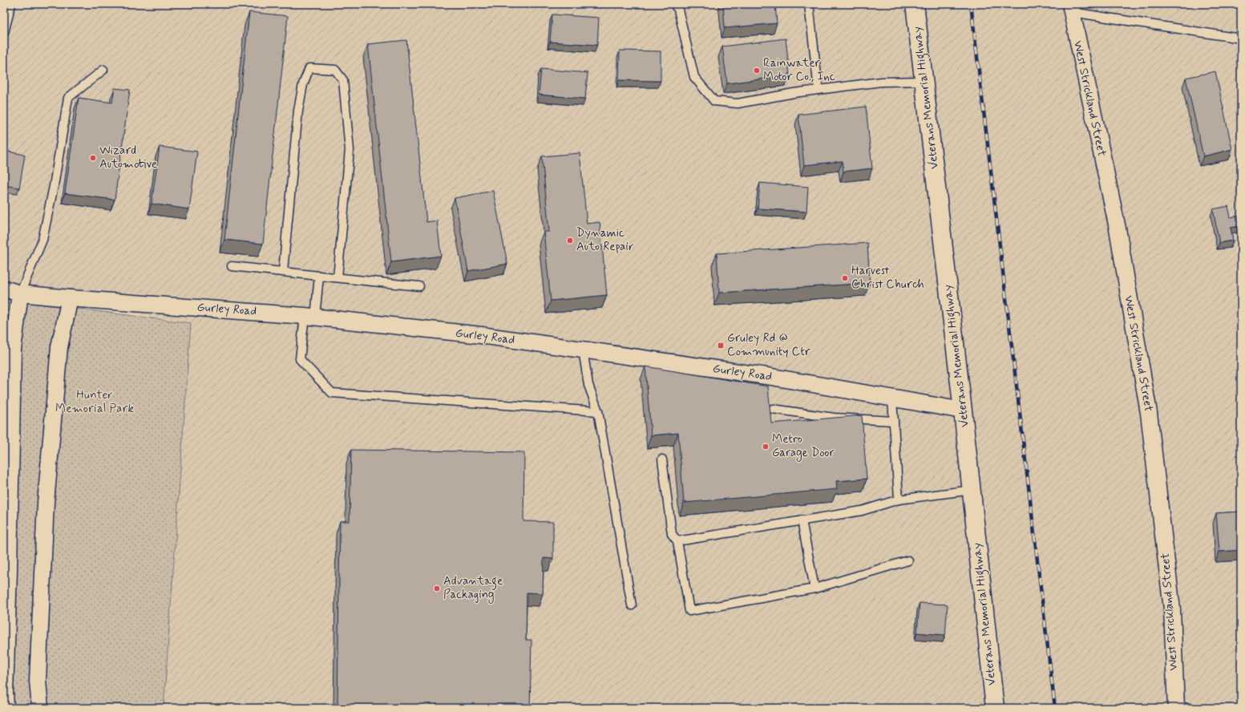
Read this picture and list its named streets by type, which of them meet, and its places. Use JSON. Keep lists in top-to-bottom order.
{
  "streets": {
    "main road": ["Veterans Memorial Highway"],
    "street": ["West Strickland Street", "Gurley Road"]
  },
  "crossings": [
    ["Veterans Memorial Highway", "Gurley Road"]
  ],
  "parks": ["Hunter Memorial Park"],
  "places": {
    "other": [
      "Rainwater Motor Co., Inc",
      "Wizard Automotive",
      "Dynamic Auto Repair",
      "Harvest Christ Church",
      "Metro Garage Door",
      "Advantage Packaging"
    ],
    "transit": ["Gruley Rd @ Community Ctr"]
  }
}
